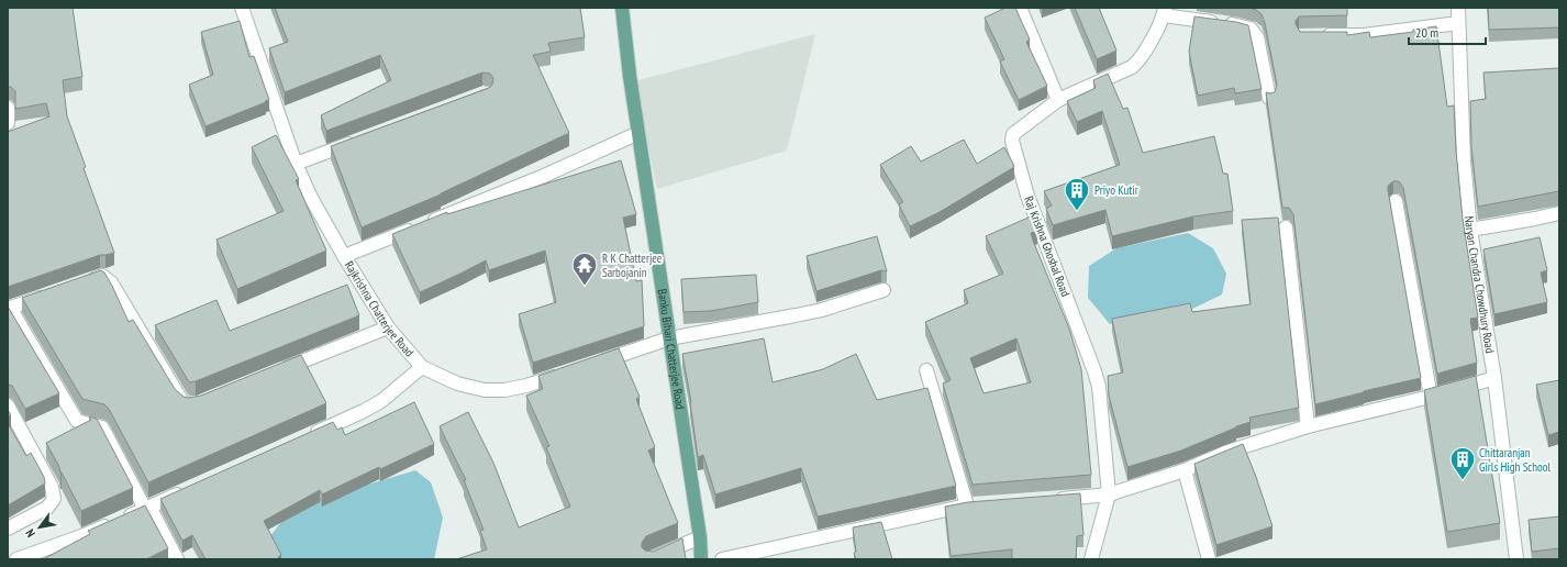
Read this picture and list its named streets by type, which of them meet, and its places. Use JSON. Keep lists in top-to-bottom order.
{
  "streets": {
    "main road": ["Banku Bihari Chatterjee Road"],
    "street": ["Raj Krishna Ghoshal Road", "Naryan Chandra Chowdhury Road", "Rajkrishna Chatterjee Road"]
  },
  "places": {
    "building": ["Priyo Kutir", "Chittaranjan Girls High School"],
    "temple": ["R K Chatterjee Sarbojanin"]
  },
  "scale_bar": "20 m",
  "north": "bottom left"
}
